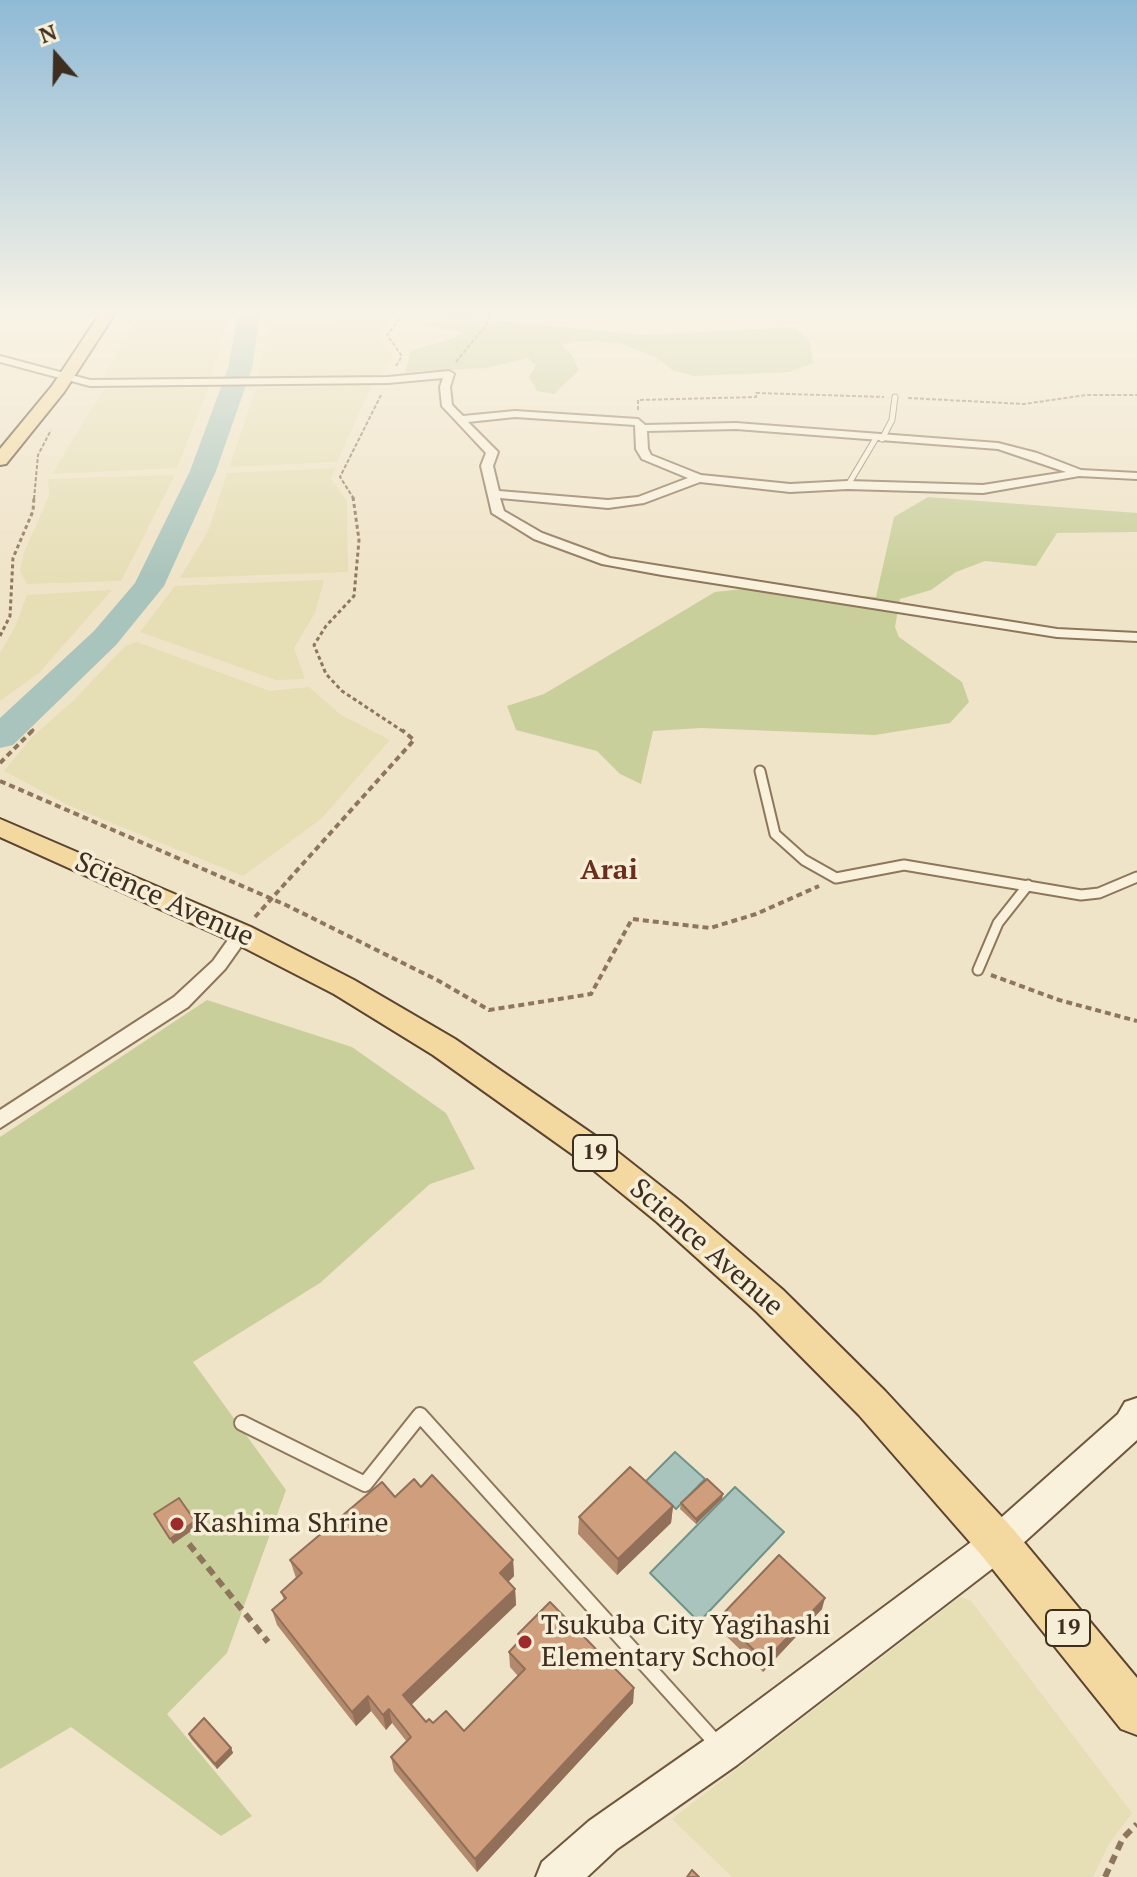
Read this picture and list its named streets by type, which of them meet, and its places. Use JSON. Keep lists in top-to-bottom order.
{
  "streets": {
    "main road": ["Science Avenue", "19"]
  },
  "districts": ["Arai"],
  "places": ["Kashima Shrine", "Tsukuba City Yagihashi Elementary School"],
  "north": "top"
}
